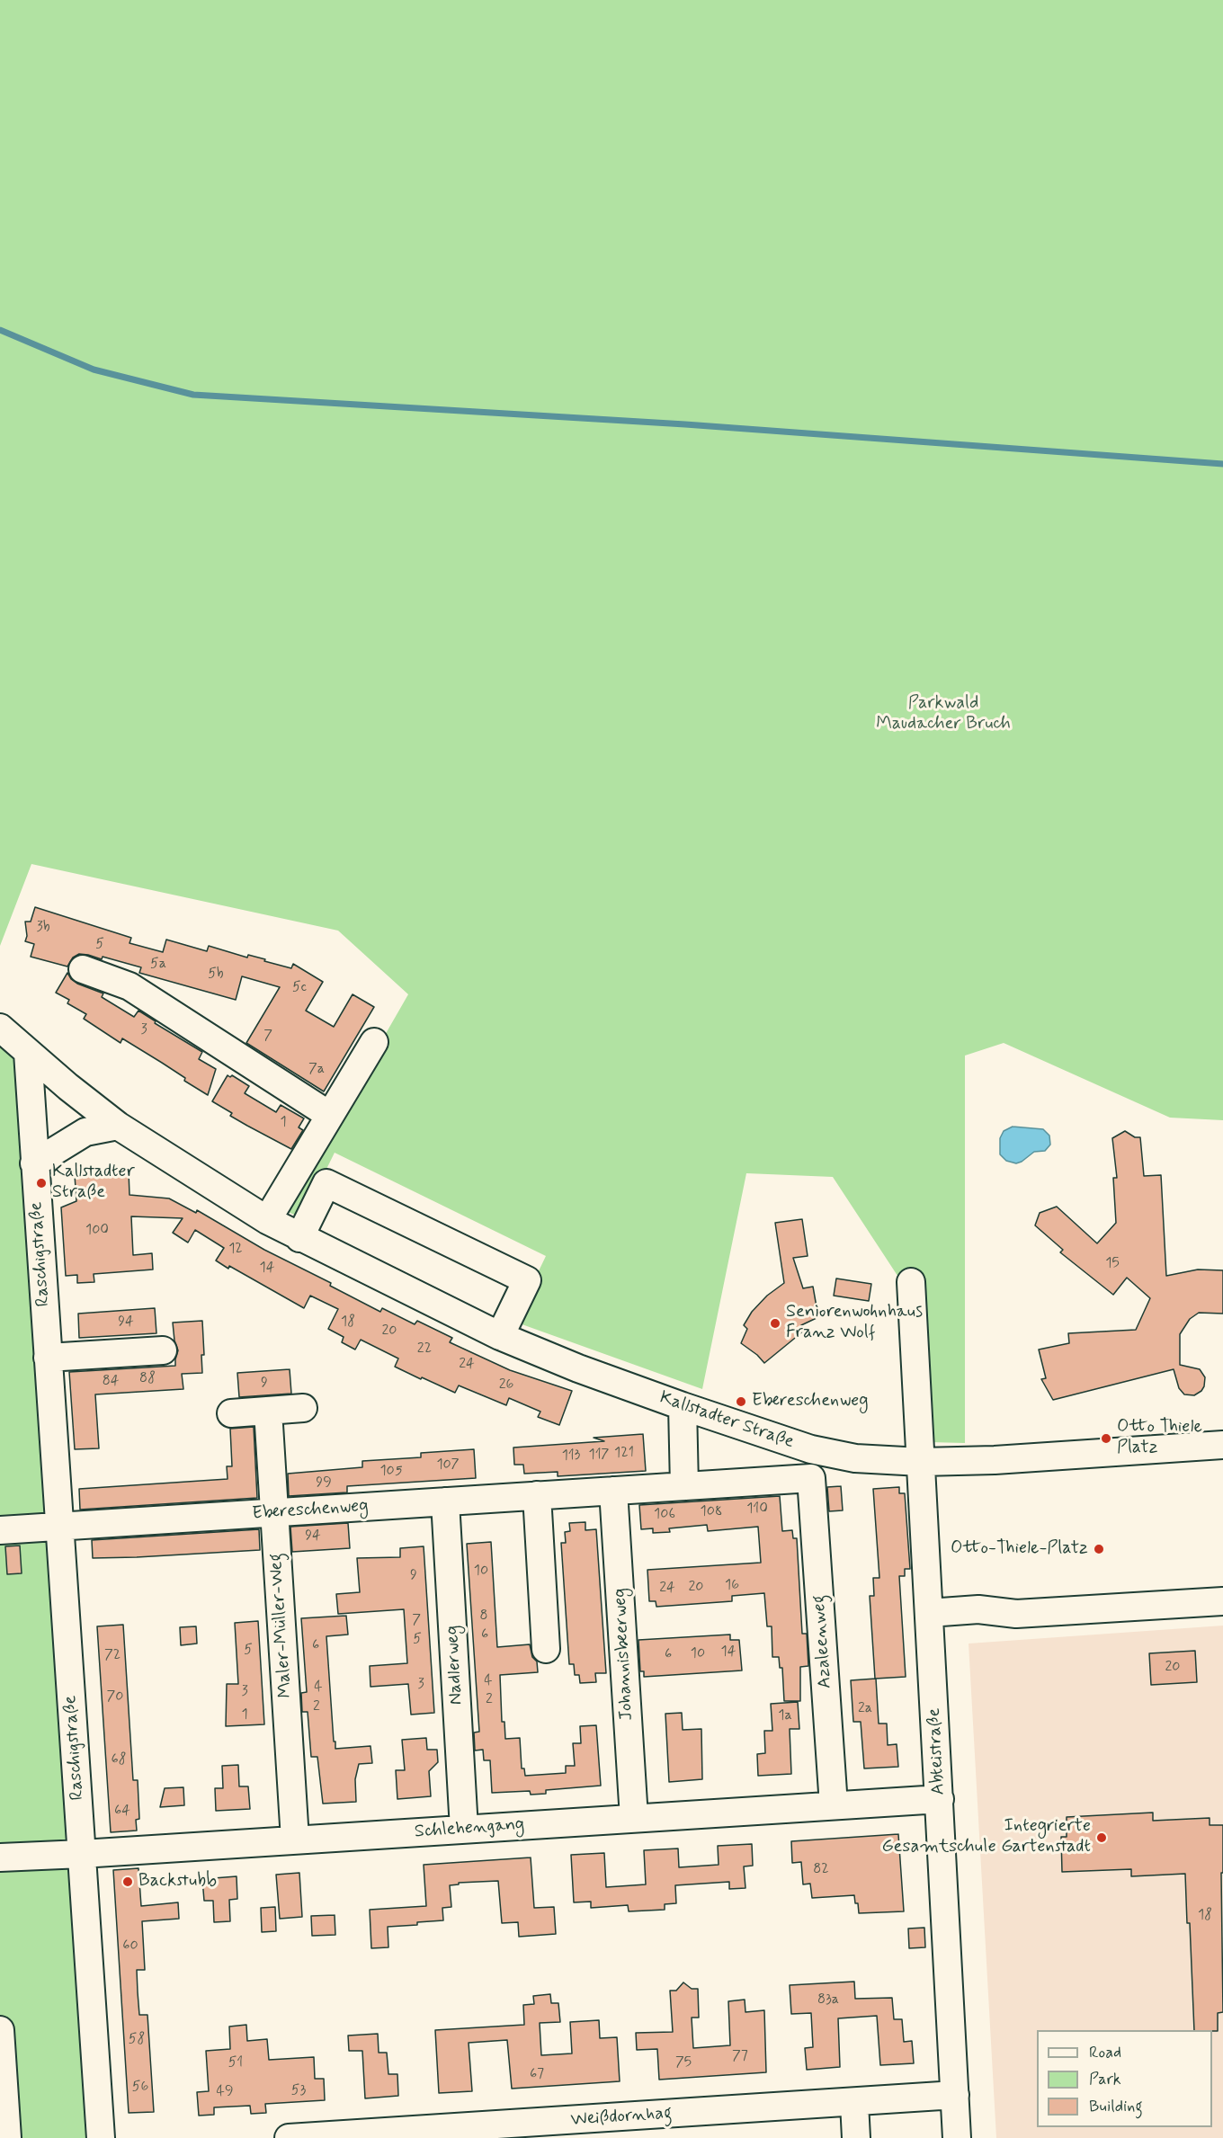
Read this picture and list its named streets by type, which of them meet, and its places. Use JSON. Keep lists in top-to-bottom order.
{
  "streets": {
    "street": [
      "Raschigstraße",
      "Kallstadter Straße",
      "Ebereschenweg",
      "Maler-Müller-Weg",
      "Azaleenweg",
      "Johannisbeerweg",
      "Nadlerweg",
      "Abteistraße",
      "Schlehengang",
      "Weißdornhag"
    ]
  },
  "crossings": [
    ["Raschigstraße", "Kallstadter Straße"],
    ["Raschigstraße", "Ebereschenweg"],
    ["Raschigstraße", "Schlehengang"],
    ["Kallstadter Straße", "Abteistraße"],
    ["Ebereschenweg", "Maler-Müller-Weg"],
    ["Ebereschenweg", "Azaleenweg"],
    ["Ebereschenweg", "Johannisbeerweg"],
    ["Ebereschenweg", "Nadlerweg"],
    ["Maler-Müller-Weg", "Schlehengang"],
    ["Azaleenweg", "Schlehengang"],
    ["Johannisbeerweg", "Schlehengang"],
    ["Nadlerweg", "Schlehengang"],
    ["Abteistraße", "Schlehengang"],
    ["Abteistraße", "Weißdornhag"]
  ],
  "parks": ["Parkwald Maudacher Bruch"],
  "places": [
    "Kallstadter Straße",
    "Seniorenwohnhaus Franz Wolf",
    "Ebereschenweg",
    "Otto Thiele Platz",
    "Otto-Thiele-Platz",
    "Integrierte Gesamtschule Gartenstadt",
    "Backstubb"
  ],
  "house_numbers": [
    "3b",
    "5",
    "5a",
    "5b",
    "5c",
    "3",
    "7",
    "7a",
    "1",
    "100",
    "12",
    "15",
    "14",
    "94",
    "18",
    "20",
    "22",
    "24",
    "88",
    "84",
    "9",
    "26",
    "121",
    "117",
    "113",
    "107",
    "105",
    "99",
    "110",
    "108",
    "106",
    "94",
    "10",
    "9",
    "16",
    "20",
    "24",
    "8",
    "7",
    "6",
    "5",
    "6",
    "5",
    "14",
    "10",
    "6",
    "72",
    "20",
    "4",
    "3",
    "4",
    "3",
    "70",
    "2",
    "2",
    "2a",
    "1",
    "1a",
    "68",
    "64",
    "82",
    "18",
    "60",
    "83a",
    "58",
    "77",
    "51",
    "75",
    "67",
    "56",
    "53",
    "49"
  ],
  "legend": ["Road", "Park", "Building"]
}
